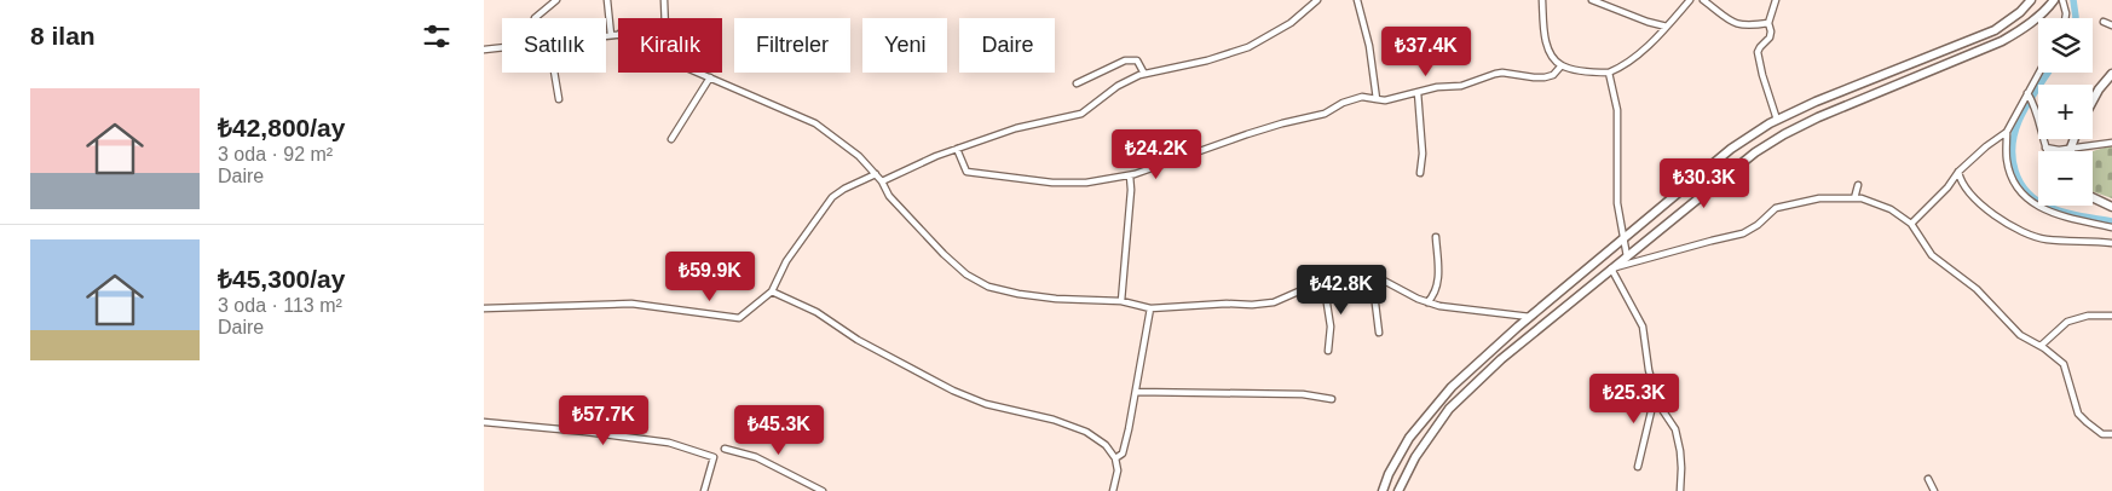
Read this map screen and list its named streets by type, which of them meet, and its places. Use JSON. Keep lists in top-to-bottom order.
{
  "page": {
    "heading": "8 ilan",
    "map_buttons": ["+", "−"],
    "chip": [
      "Satılık",
      "Kiralık",
      "Filtreler",
      "Yeni",
      "Daire"
    ],
    "price": [
      "₺37.4K",
      "₺24.2K",
      "₺30.3K",
      "₺59.9K",
      "₺42.8K",
      "₺25.3K",
      "₺57.7K",
      "₺45.3K"
    ],
    "list": [
      {
        "name": "₺42,800/ay",
        "note": "3 oda · 92 m² · Daire"
      },
      {
        "name": "₺45,300/ay",
        "note": "3 oda · 113 m² · Daire"
      }
    ]
  }
}
